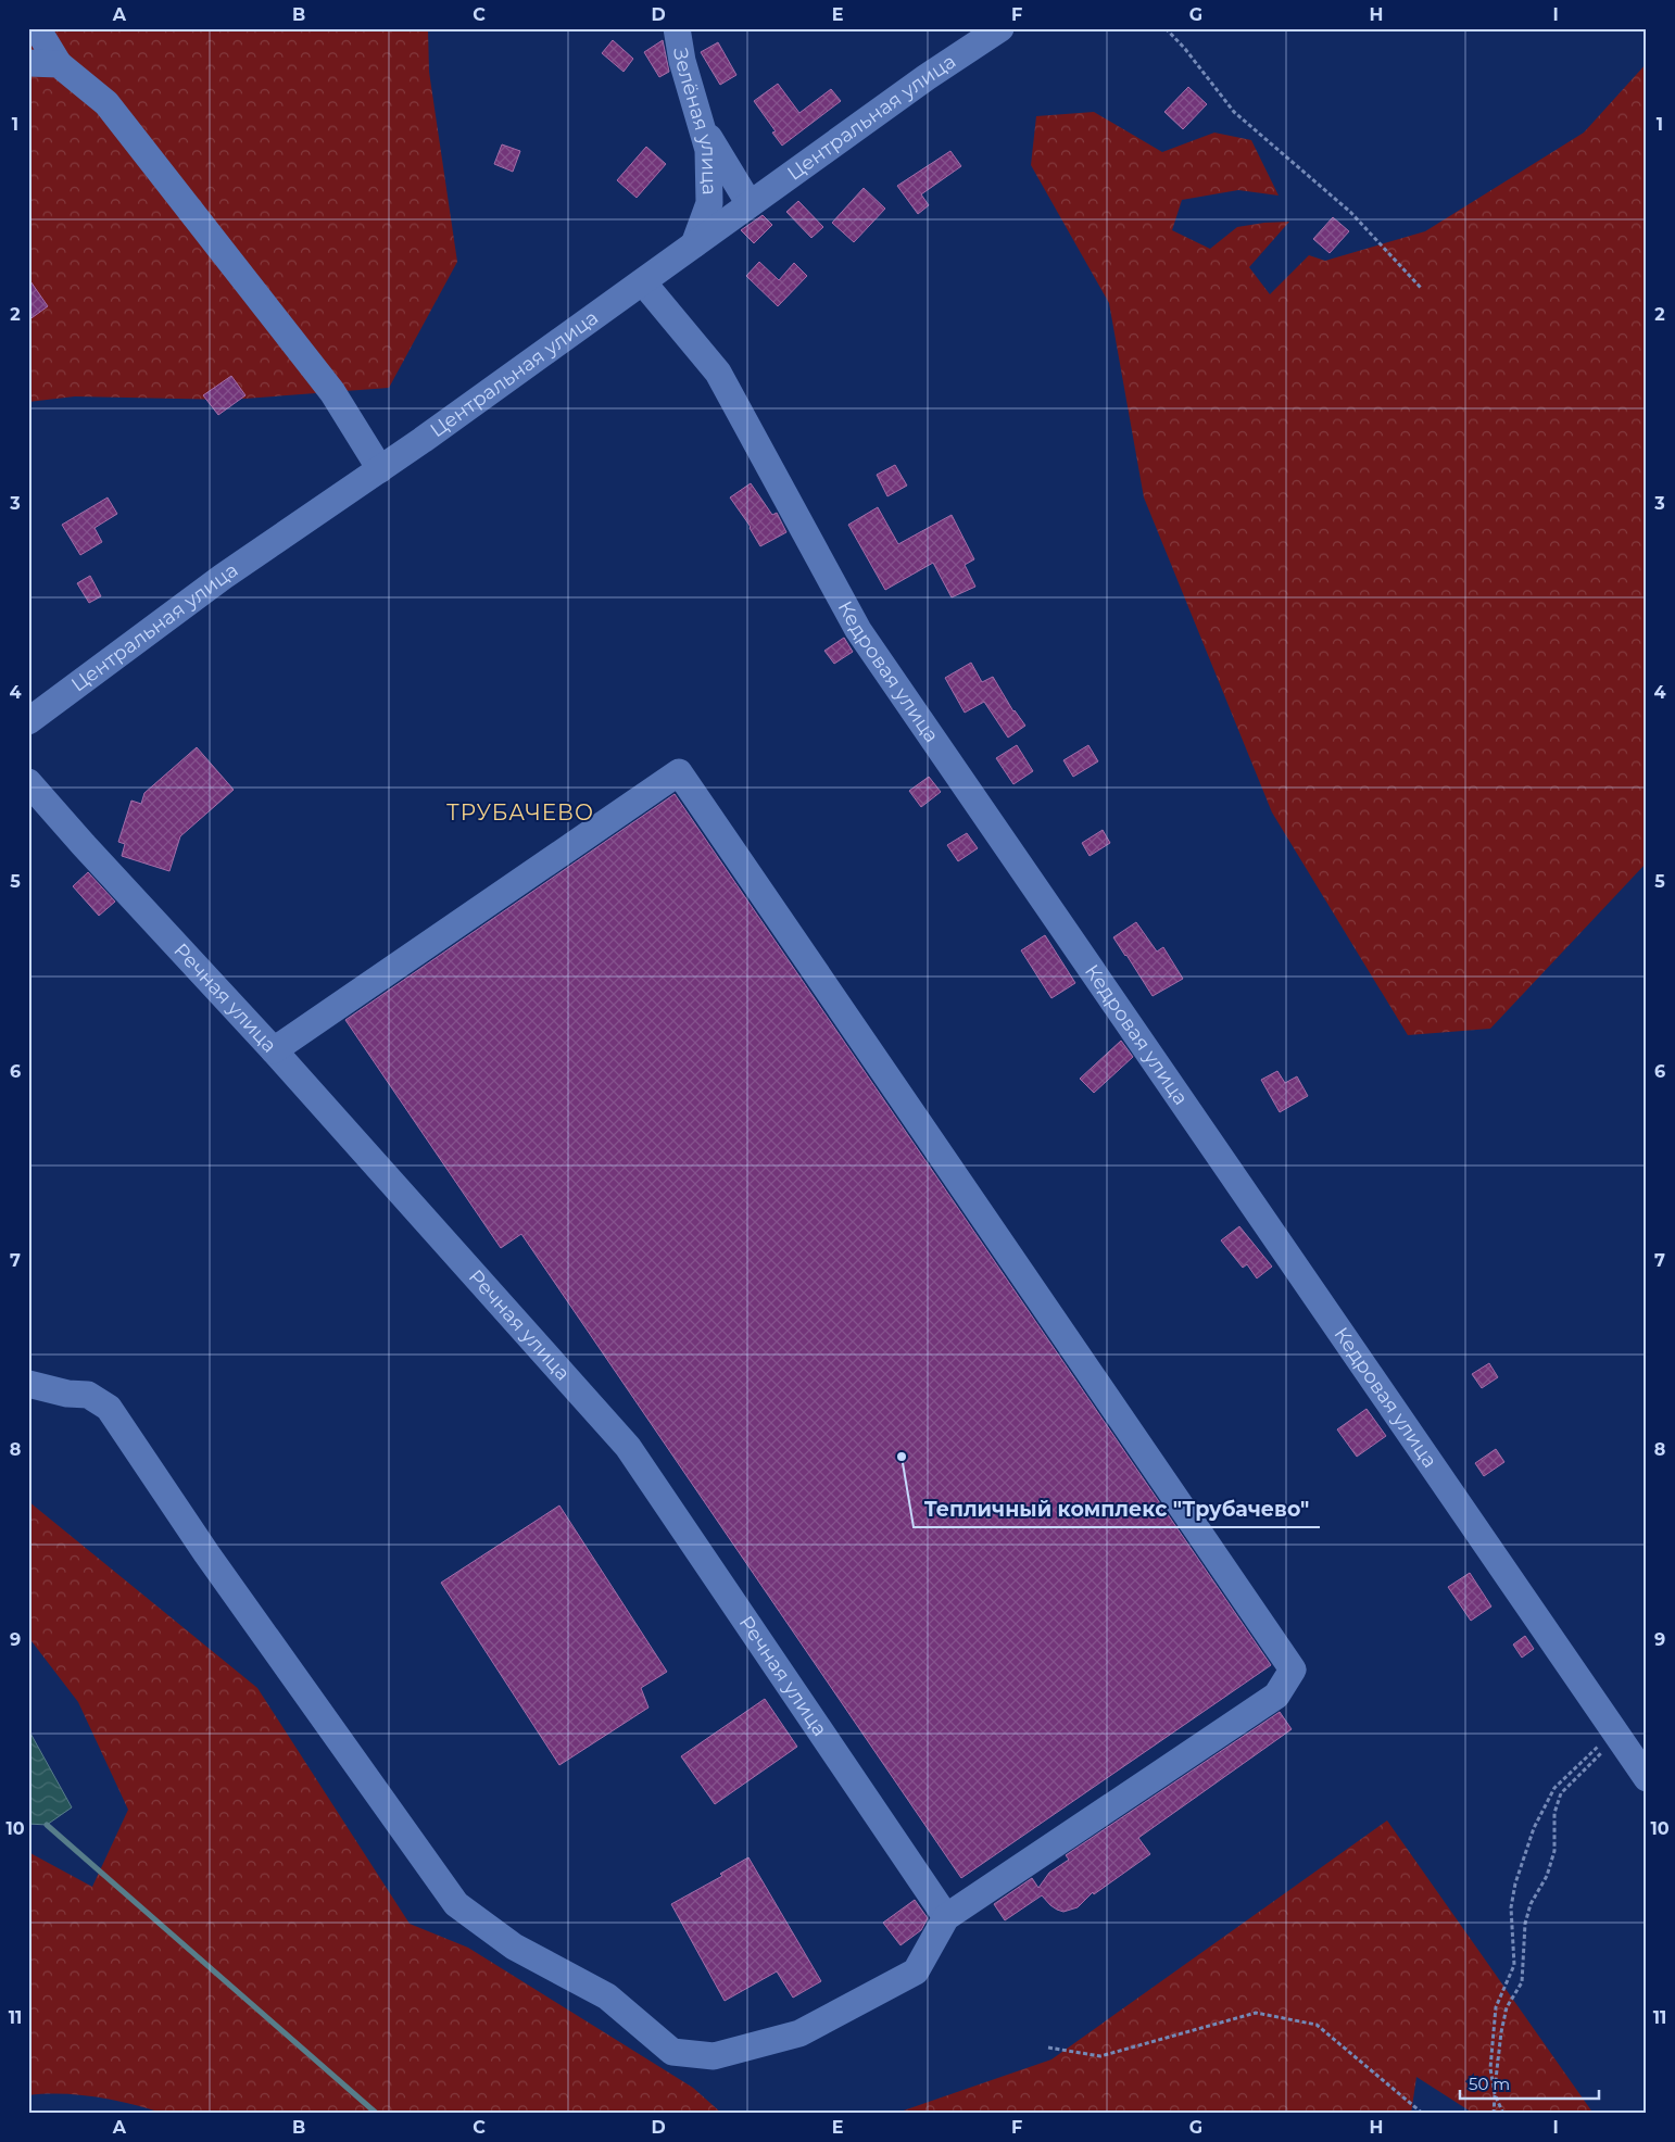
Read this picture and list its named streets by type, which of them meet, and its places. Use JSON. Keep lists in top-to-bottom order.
{
  "streets": {
    "street": [
      "Центральная улица",
      "Зелёная улица",
      "Кедровая улица",
      "Речная улица"
    ]
  },
  "crossings": [
    ["Центральная улица", "Зелёная улица"],
    ["Центральная улица", "Кедровая улица"]
  ],
  "districts": ["ТРУБАЧЕВО"],
  "places": ["Тепличный комплекс \"Трубачево\""],
  "scale_bar": "50 m",
  "grid": {
    "columns": [
      "A",
      "B",
      "C",
      "D",
      "E",
      "F",
      "G",
      "H",
      "I"
    ],
    "rows": [
      "1",
      "2",
      "3",
      "4",
      "5",
      "6",
      "7",
      "8",
      "9",
      "10",
      "11"
    ]
  }
}
